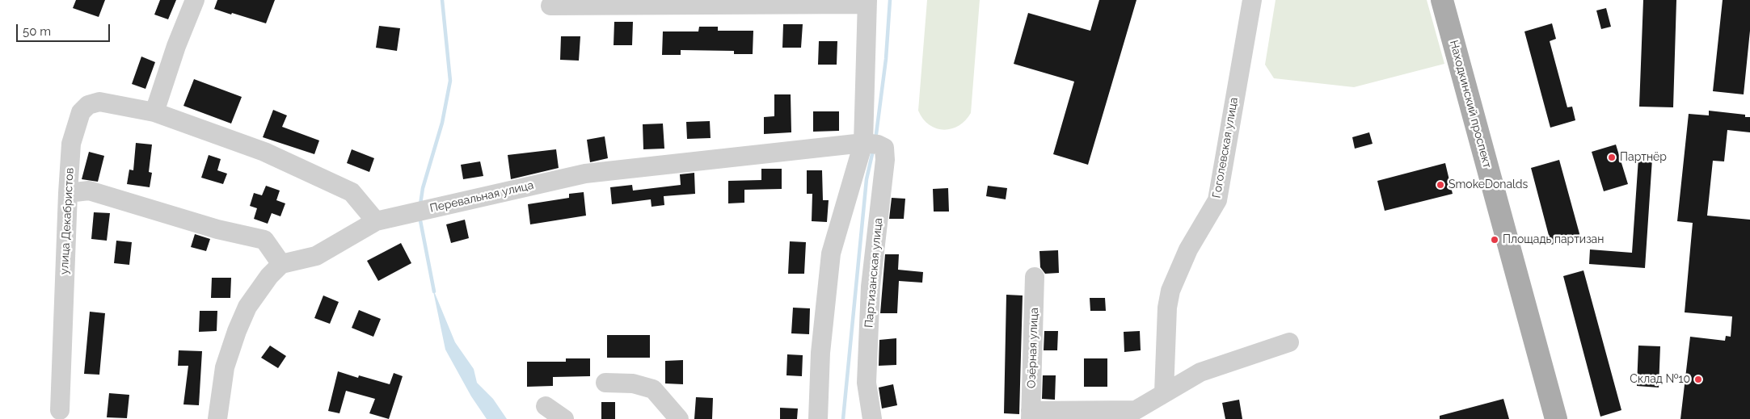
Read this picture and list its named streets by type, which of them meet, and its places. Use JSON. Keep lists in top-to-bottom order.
{
  "streets": {
    "main road": ["Находкинский проспект"],
    "street": [
      "Гоголевская улица",
      "Перевальная улица",
      "улица Декабристов",
      "Партизанская улица",
      "Озёрная улица"
    ]
  },
  "crossings": [
    ["Перевальная улица", "улица Декабристов"],
    ["Перевальная улица", "Партизанская улица"]
  ],
  "places": [
    "Партнёр",
    "SmokeDonalds",
    "Площадь партизан",
    "Склад №10"
  ],
  "scale_bar": "50 m"
}
